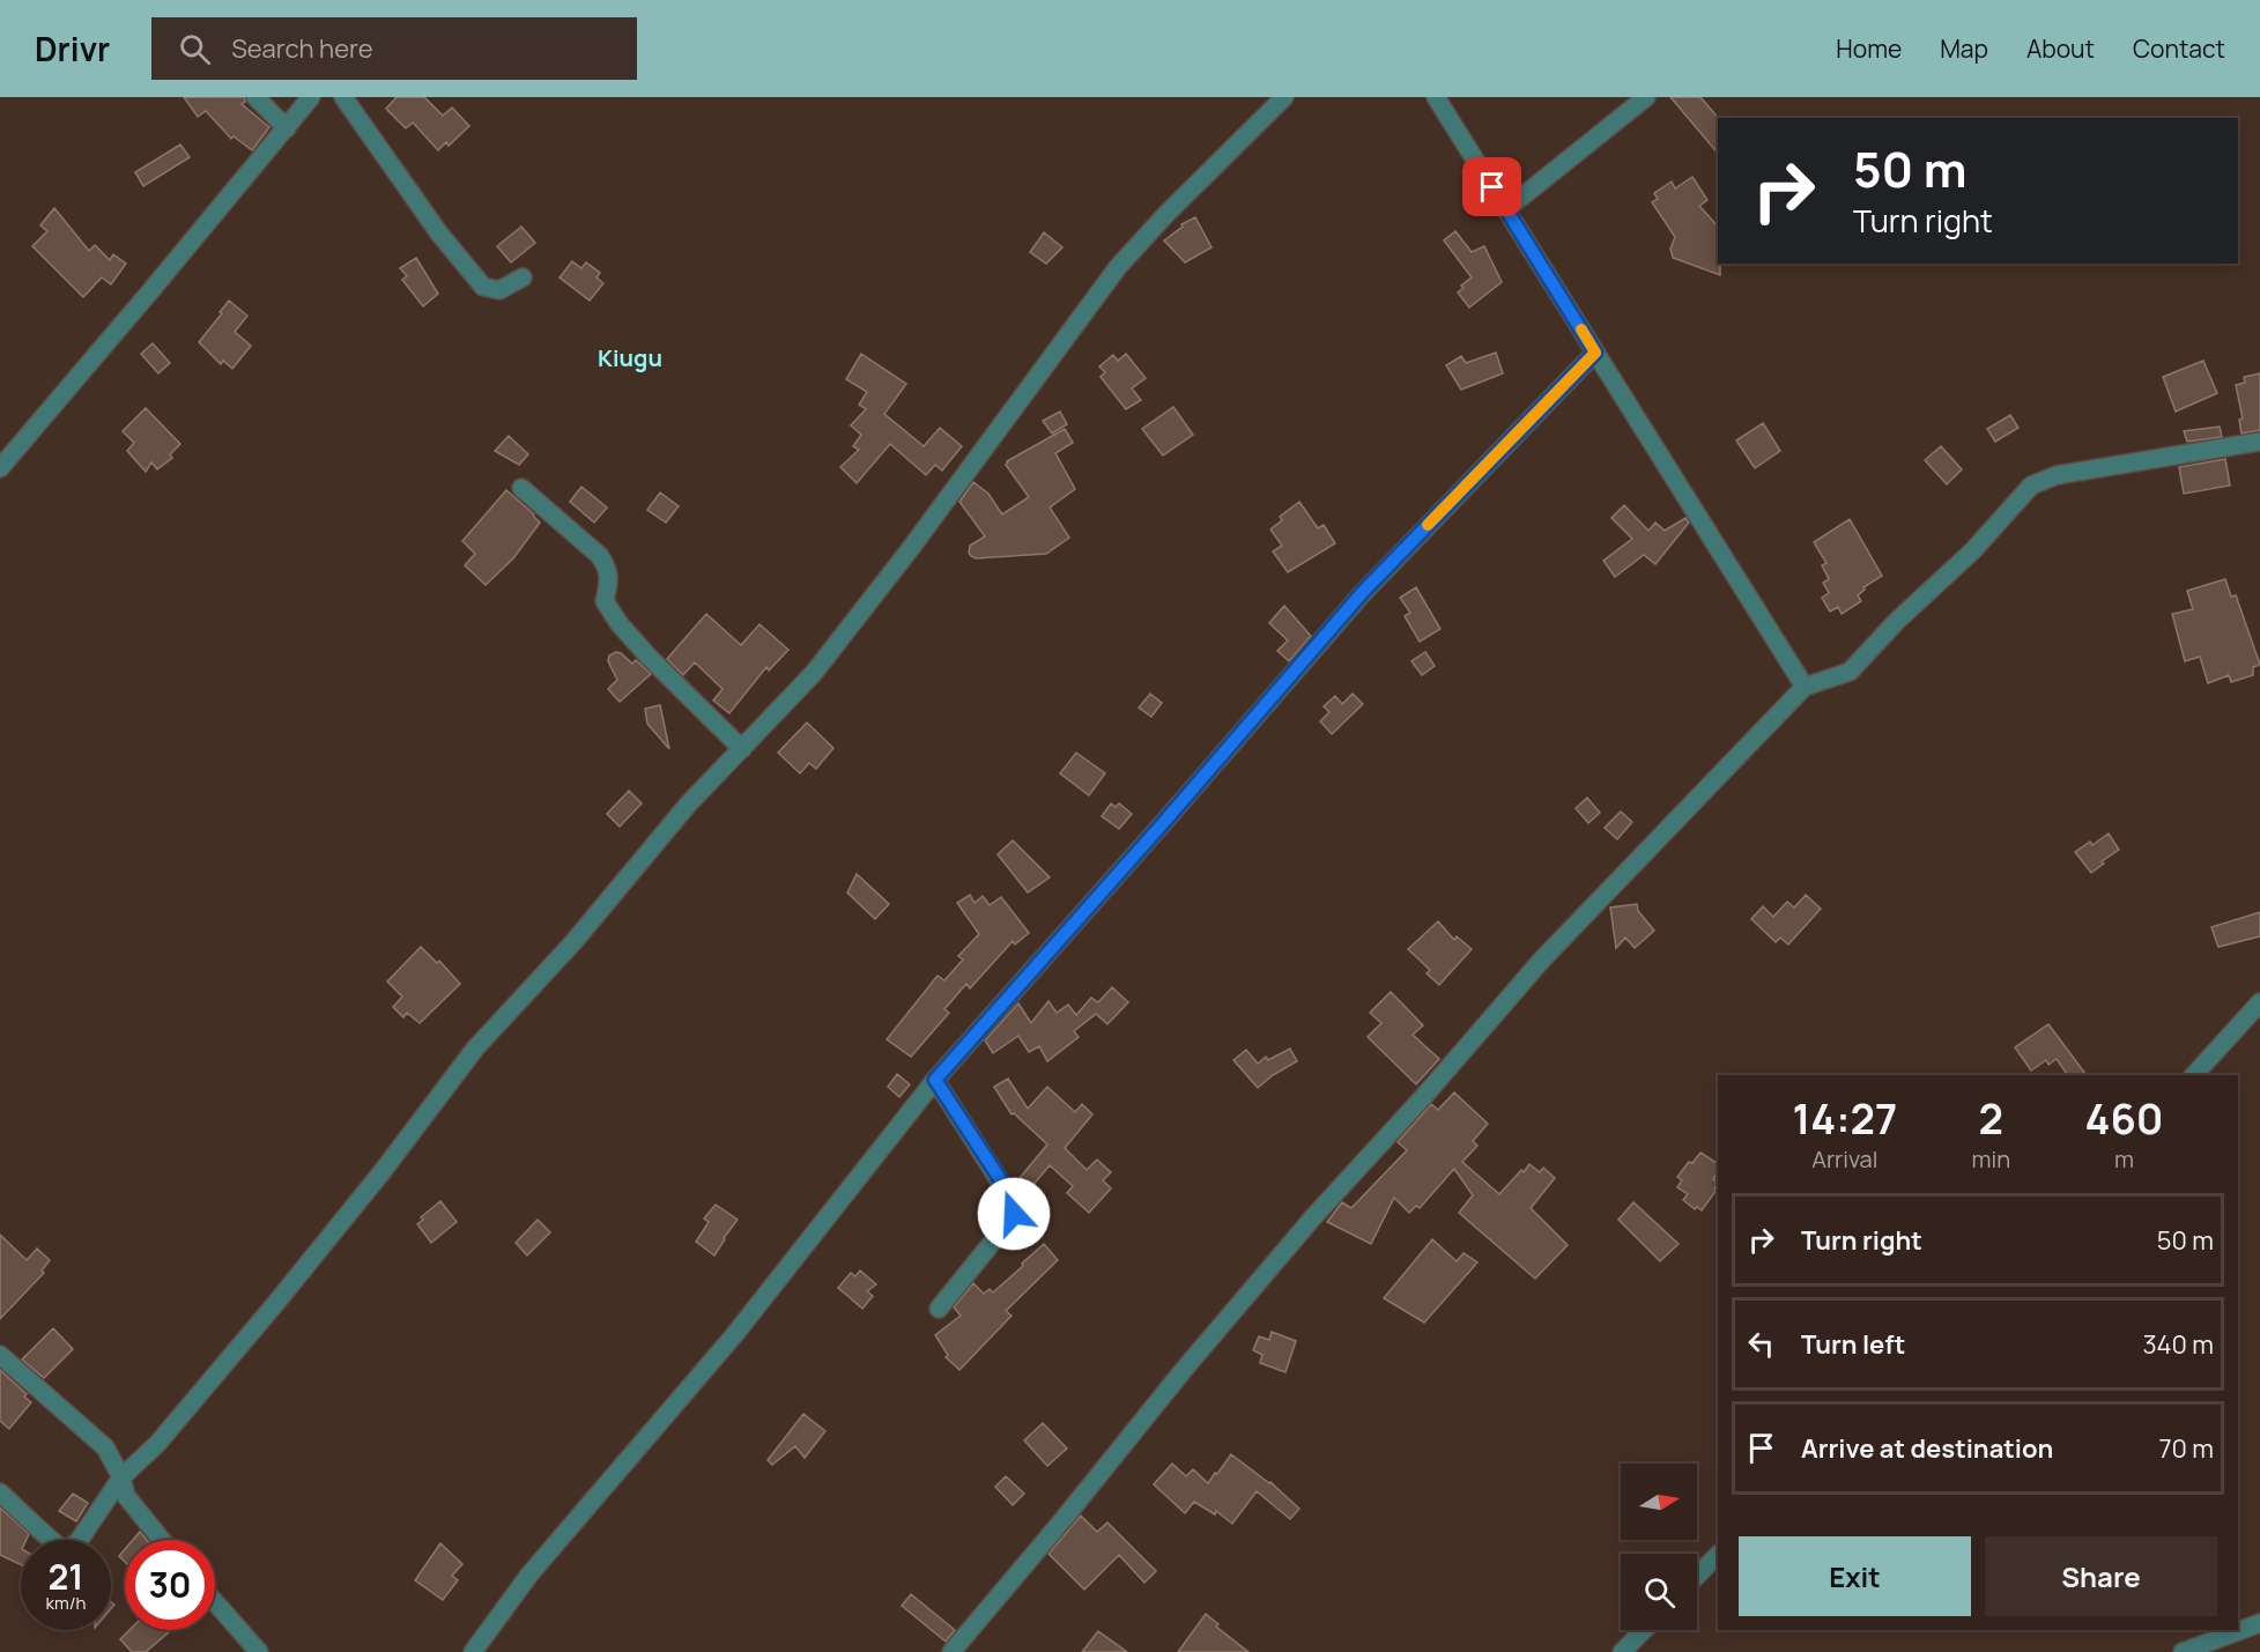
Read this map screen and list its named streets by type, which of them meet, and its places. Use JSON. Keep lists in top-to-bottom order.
{
  "districts": ["Kiugu"],
  "north": "right",
  "page": {
    "header": "Drivr",
    "search": "Search here",
    "nav": [
      "Home",
      "Map",
      "About",
      "Contact"
    ],
    "turn": ["50 m", "Turn right"],
    "eta": [
      "14:27",
      "Arrival",
      "2",
      "min",
      "460",
      "m"
    ],
    "list": [
      {
        "name": "Turn right",
        "value": "50 m"
      },
      {
        "name": "Turn left",
        "value": "340 m"
      },
      {
        "name": "Arrive at destination",
        "value": "70 m"
      }
    ],
    "buttons": ["Exit", "Share"],
    "speed": "21 km/h",
    "limit": "30"
  }
}
